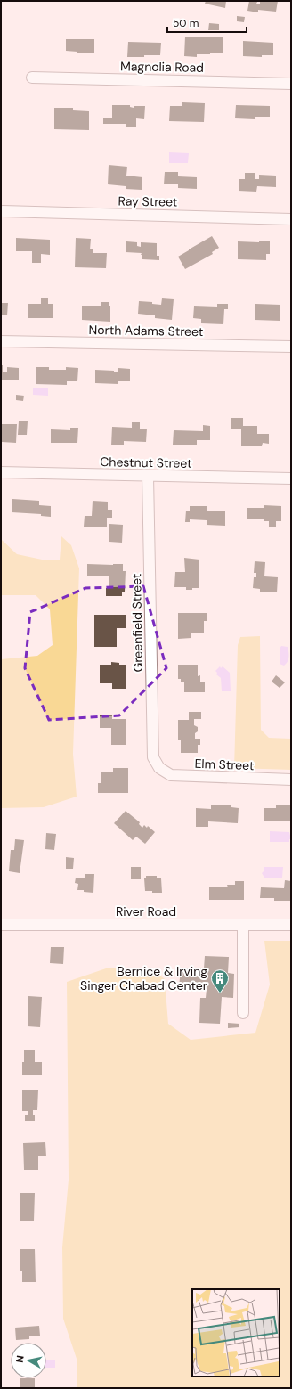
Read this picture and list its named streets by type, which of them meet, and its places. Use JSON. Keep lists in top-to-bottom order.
{
  "streets": {
    "street": [
      "Magnolia Road",
      "Ray Street",
      "North Adams Street",
      "Chestnut Street",
      "Greenfield Street",
      "Elm Street",
      "River Road"
    ]
  },
  "crossings": [
    ["Chestnut Street", "Greenfield Street"],
    ["Greenfield Street", "Elm Street"]
  ],
  "places": {
    "building": ["Bernice & Irving Singer Chabad Center"]
  },
  "scale_bar": "50 m",
  "north": "left"
}
